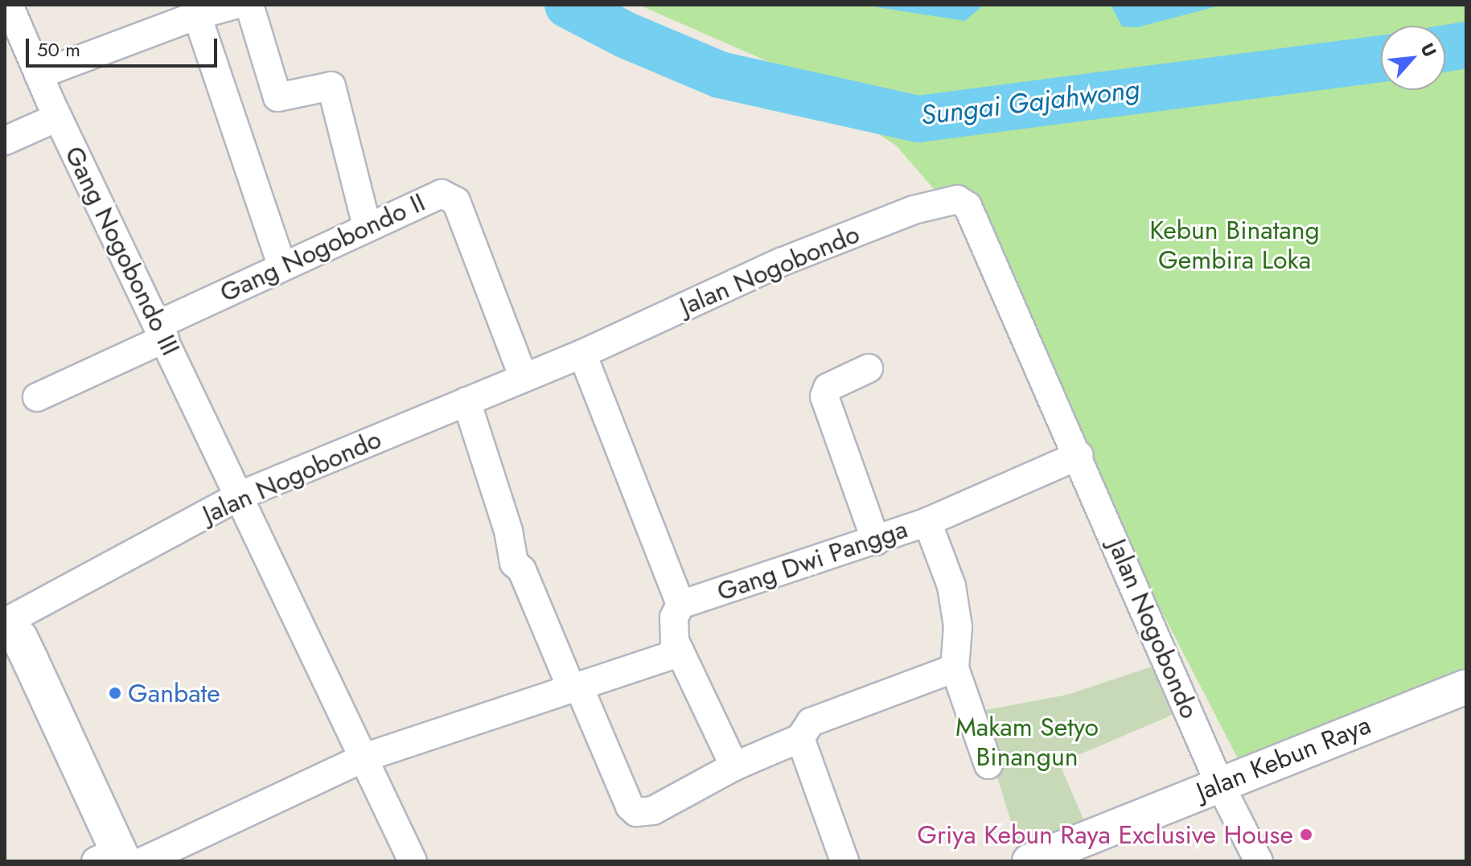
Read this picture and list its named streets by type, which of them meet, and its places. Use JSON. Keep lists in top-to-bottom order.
{
  "streets": {
    "street": [
      "Gang Nogobondo II",
      "Gang Nogobondo III",
      "Jalan Nogobondo",
      "Gang Dwi Pangga",
      "Jalan Kebun Raya"
    ]
  },
  "crossings": [
    ["Gang Nogobondo II", "Gang Nogobondo III"],
    ["Gang Nogobondo II", "Jalan Nogobondo"],
    ["Gang Nogobondo III", "Jalan Nogobondo"],
    ["Jalan Nogobondo", "Jalan Kebun Raya"]
  ],
  "water": ["Sungai Gajahwong"],
  "parks": ["Kebun Binatang Gembira Loka", "Makam Setyo Binangun"],
  "places": ["Ganbate", "Griya Kebun Raya Exclusive House"],
  "scale_bar": "50 m",
  "north": "top right"
}
